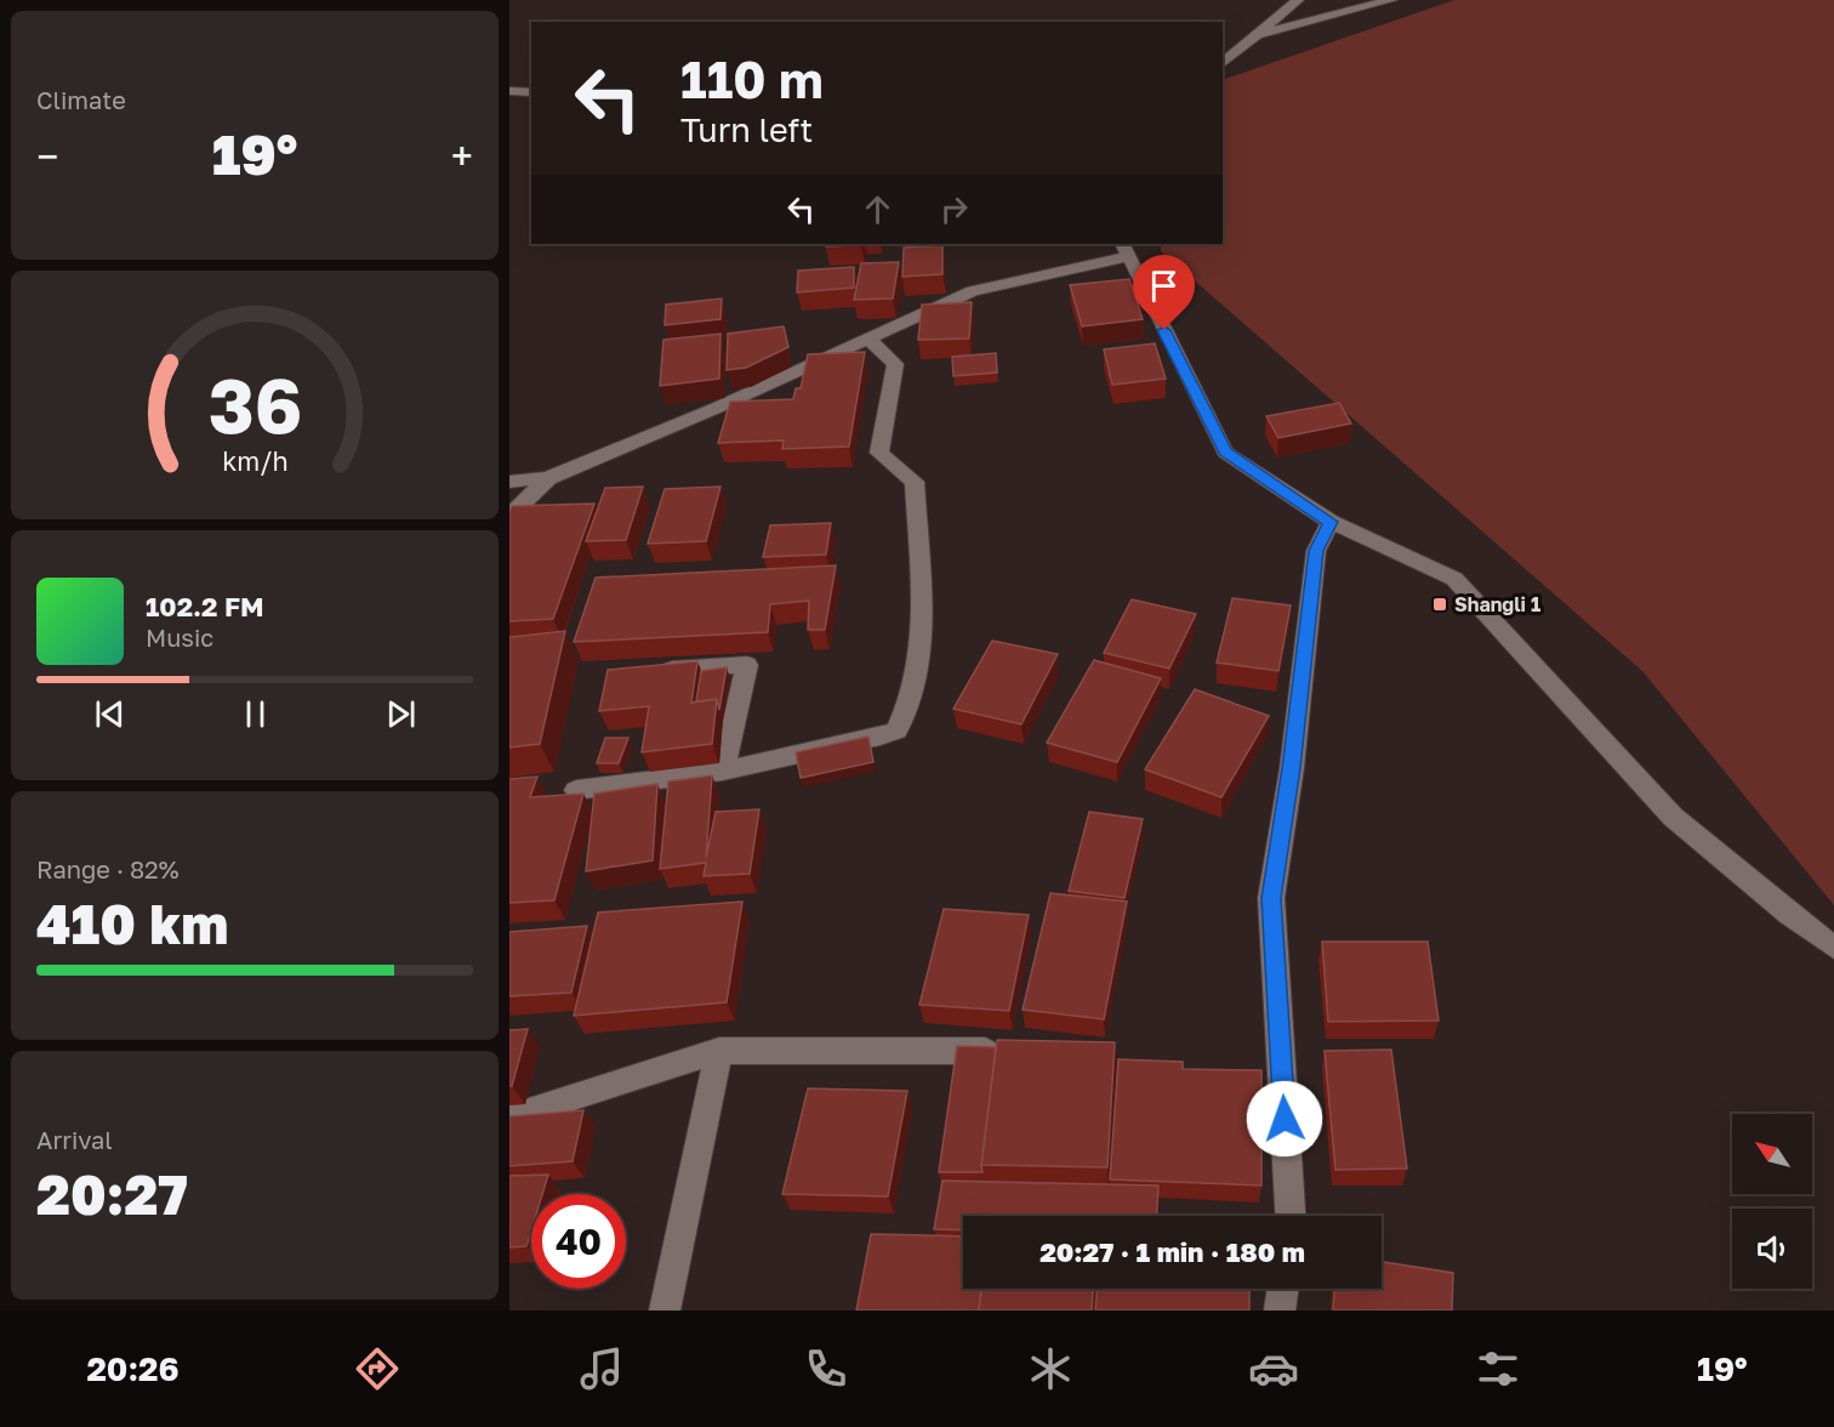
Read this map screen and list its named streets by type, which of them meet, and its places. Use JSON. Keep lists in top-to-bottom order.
{
  "places": {
    "transit": ["Shangli 1"]
  },
  "north": "top left",
  "page": {
    "tile": [
      "Climate",
      ["Range · 82%", "410 km"],
      ["Arrival", "20:27"]
    ],
    "turn": ["110 m", "Turn left"],
    "heat": ["−", "19°", "+"],
    "song": ["102.2 FM", "Music"],
    "limit": "40",
    "trip": "20:27 · 1 min · 180 m",
    "tabs": ["20:26", "19°"],
    "gauge": ["36", "km/h"]
  }
}
